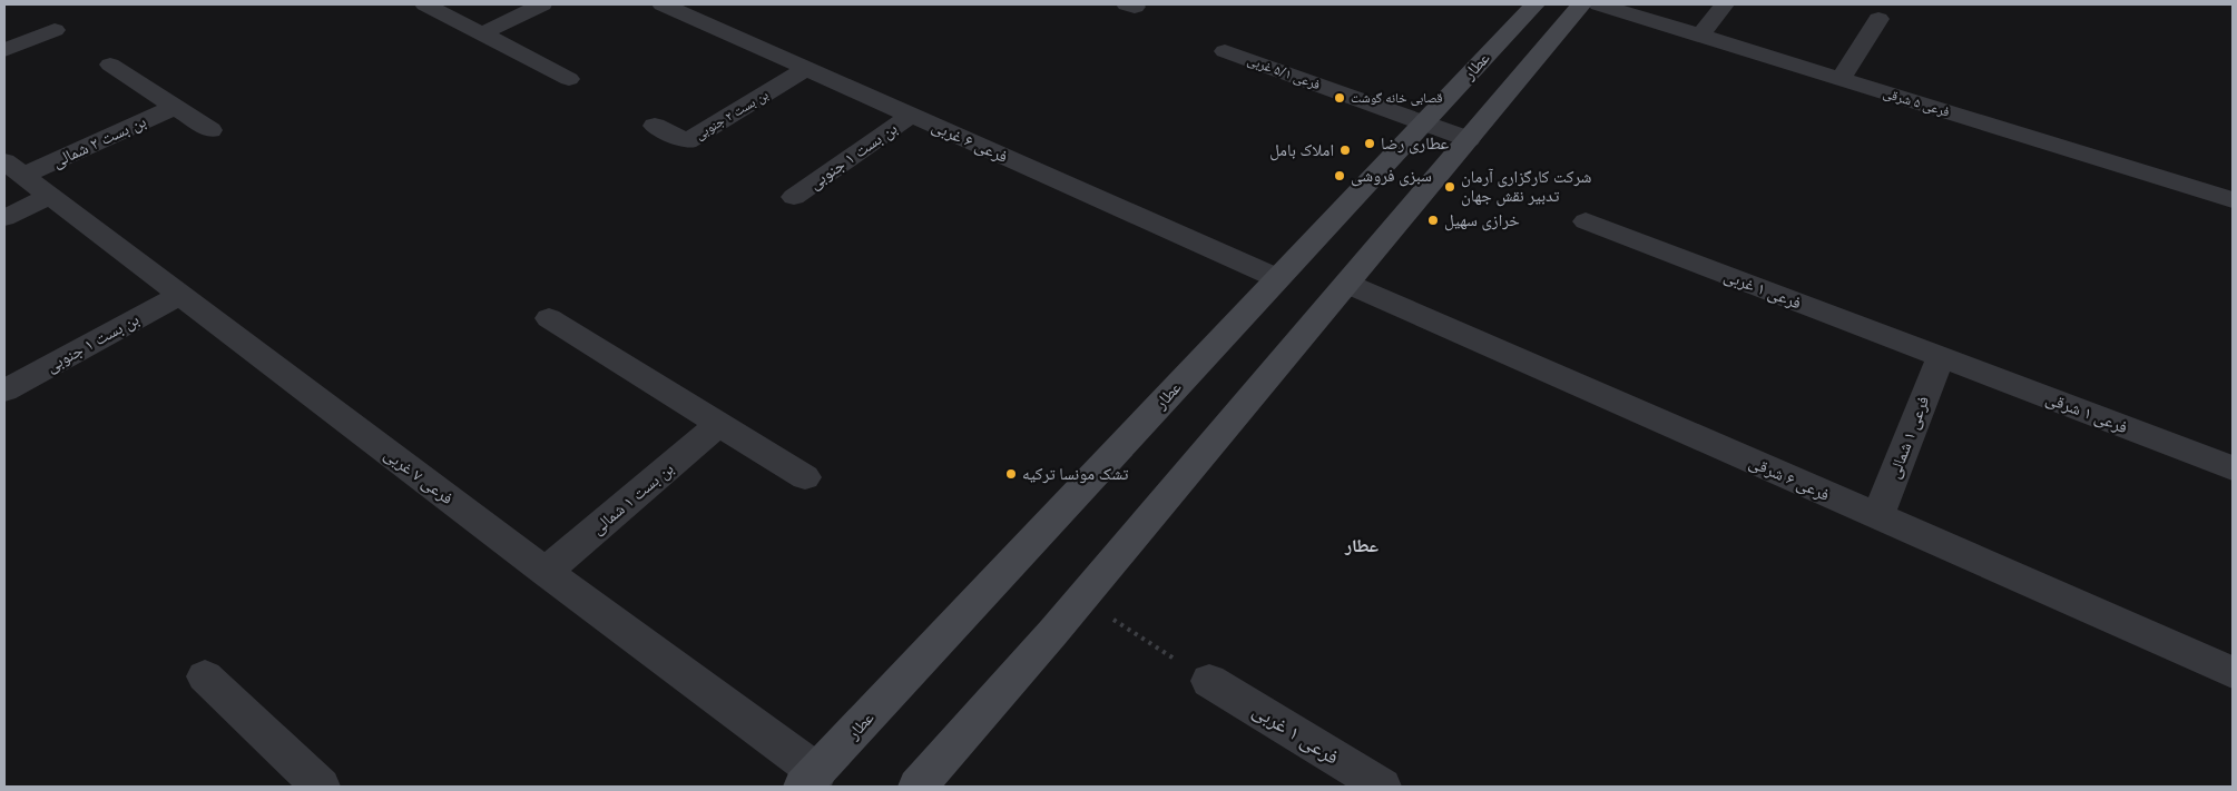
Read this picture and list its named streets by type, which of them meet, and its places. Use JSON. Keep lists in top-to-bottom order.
{
  "streets": {
    "main road": ["عطار"],
    "street": [
      "فرعی ۵/۱ غربی",
      "فرعی ۵ شرقی",
      "بن بست ۲ جنوبی",
      "بن بست ۲ شمالی",
      "فرعی ۶ غربی",
      "بن بست ۱ جنوبی",
      "فرعی ۱ غربی",
      "فرعی ۱ شرقی",
      "فرعی ۱ شمالی",
      "فرعی ۷ غربی",
      "فرعی ۶ شرقی",
      "بن بست ۱ شمالی"
    ]
  },
  "crossings": [
    ["عطار", "فرعی ۵/۱ غربی"],
    ["عطار", "فرعی ۶ غربی"],
    ["عطار", "فرعی ۷ غربی"],
    ["بن بست ۲ جنوبی", "فرعی ۶ غربی"],
    ["بن بست ۲ شمالی", "فرعی ۷ غربی"],
    ["فرعی ۶ غربی", "بن بست ۱ جنوبی"],
    ["بن بست ۱ جنوبی", "فرعی ۷ غربی"],
    ["فرعی ۱ غربی", "فرعی ۱ شرقی"],
    ["فرعی ۱ غربی", "فرعی ۱ شمالی"],
    ["فرعی ۱ شرقی", "فرعی ۱ شمالی"],
    ["فرعی ۱ شمالی", "فرعی ۶ شرقی"],
    ["فرعی ۷ غربی", "بن بست ۱ شمالی"]
  ],
  "districts": ["عطار"],
  "places": [
    "قصابی خانه گوشت",
    "عطاری رضا",
    "املاک بامل",
    "سبزی فروشی",
    "شرکت کارگزاری آرمان تدبیر نقش جهان",
    "خرازی سهیل",
    "تشک مونسا ترکیه"
  ]
}
